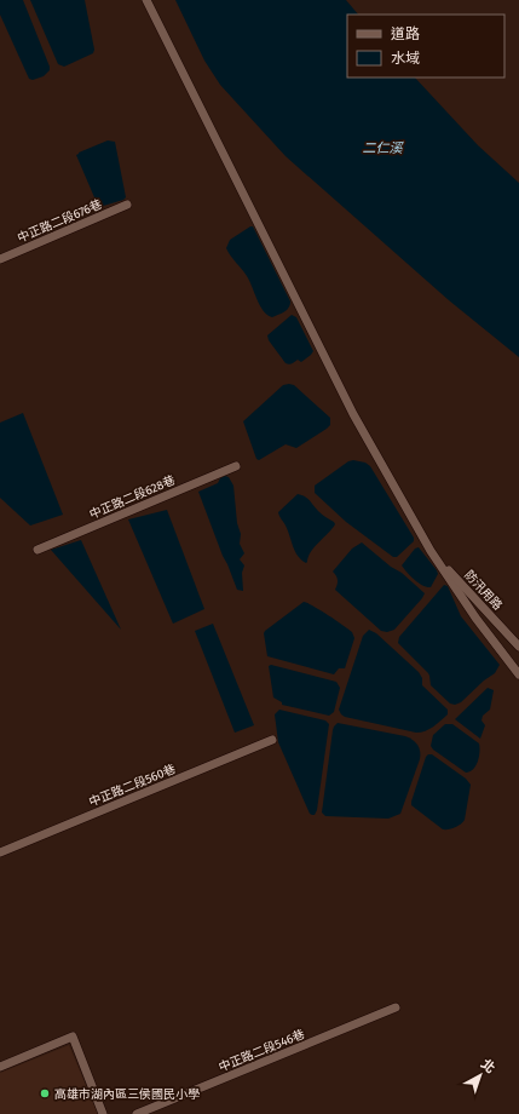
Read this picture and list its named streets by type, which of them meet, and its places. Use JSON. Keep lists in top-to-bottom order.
{
  "streets": {
    "street": [
      "中正路二段676巷",
      "中正路二段628巷",
      "防汛用路",
      "中正路二段560巷",
      "中正路二段546巷"
    ]
  },
  "water": ["二仁溪"],
  "places": ["高雄市湖內區三侯國民小學"],
  "legend": ["道路", "水域"],
  "north": "top right"
}
